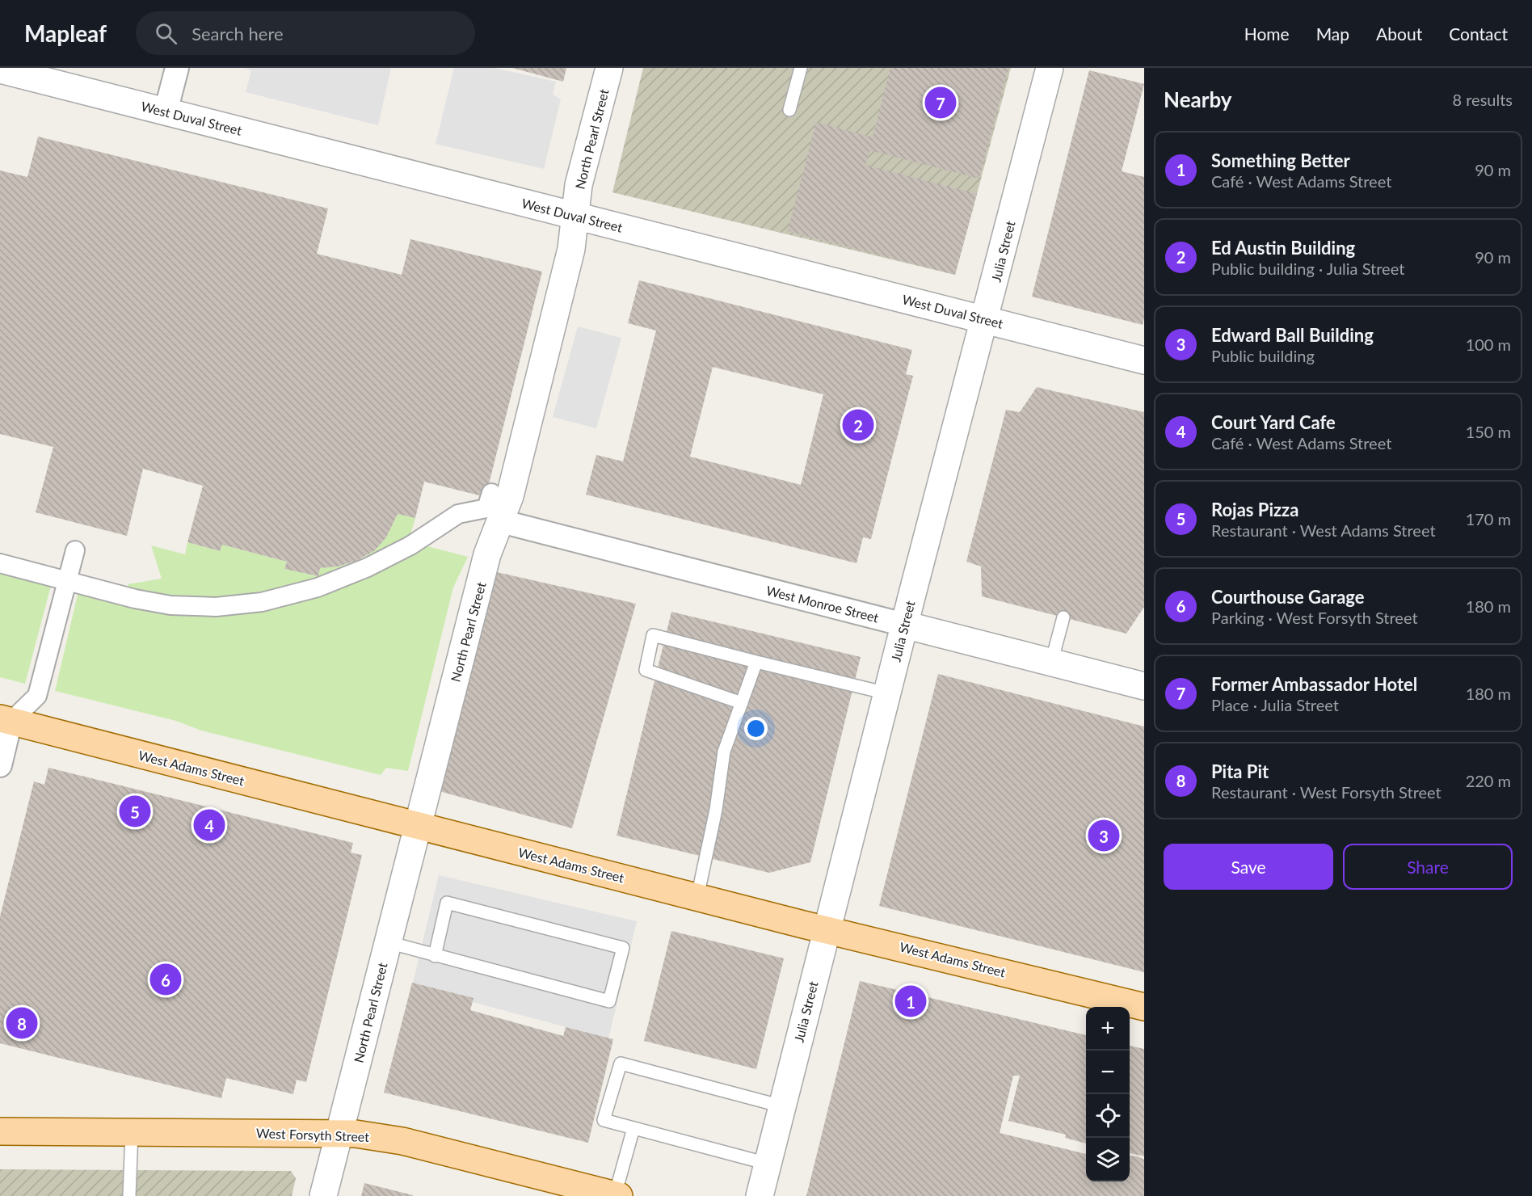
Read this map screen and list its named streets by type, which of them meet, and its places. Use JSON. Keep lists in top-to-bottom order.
{
  "streets": {
    "main road": ["West Adams Street", "West Forsyth Street"],
    "street": [
      "West Duval Street",
      "North Pearl Street",
      "Julia Street",
      "West Monroe Street"
    ]
  },
  "crossings": [
    ["West Duval Street", "North Pearl Street"],
    ["West Duval Street", "Julia Street"],
    ["North Pearl Street", "West Monroe Street"],
    ["North Pearl Street", "West Adams Street"],
    ["North Pearl Street", "West Forsyth Street"],
    ["Julia Street", "West Monroe Street"],
    ["Julia Street", "West Adams Street"]
  ],
  "page": {
    "header": "Mapleaf",
    "search": "Search here",
    "nav": [
      "Home",
      "Map",
      "About",
      "Contact"
    ],
    "heading": ["Nearby", "8 results"],
    "pins": [
      "7",
      "2",
      "5",
      "4",
      "3",
      "6",
      "1",
      "8"
    ],
    "list": [
      {
        "mark": "1",
        "name": "Something Better",
        "note": "Café · West Adams Street",
        "value": "90 m"
      },
      {
        "mark": "2",
        "name": "Ed Austin Building",
        "note": "Public building · Julia Street",
        "value": "90 m"
      },
      {
        "mark": "3",
        "name": "Edward Ball Building",
        "note": "Public building",
        "value": "100 m"
      },
      {
        "mark": "4",
        "name": "Court Yard Cafe",
        "note": "Café · West Adams Street",
        "value": "150 m"
      },
      {
        "mark": "5",
        "name": "Rojas Pizza",
        "note": "Restaurant · West Adams Street",
        "value": "170 m"
      },
      {
        "mark": "6",
        "name": "Courthouse Garage",
        "note": "Parking · West Forsyth Street",
        "value": "180 m"
      },
      {
        "mark": "7",
        "name": "Former Ambassador Hotel",
        "note": "Place · Julia Street",
        "value": "180 m"
      },
      {
        "mark": "8",
        "name": "Pita Pit",
        "note": "Restaurant · West Forsyth Street",
        "value": "220 m"
      }
    ],
    "buttons": ["Save", "Share"],
    "map_buttons": ["+", "−"]
  }
}
